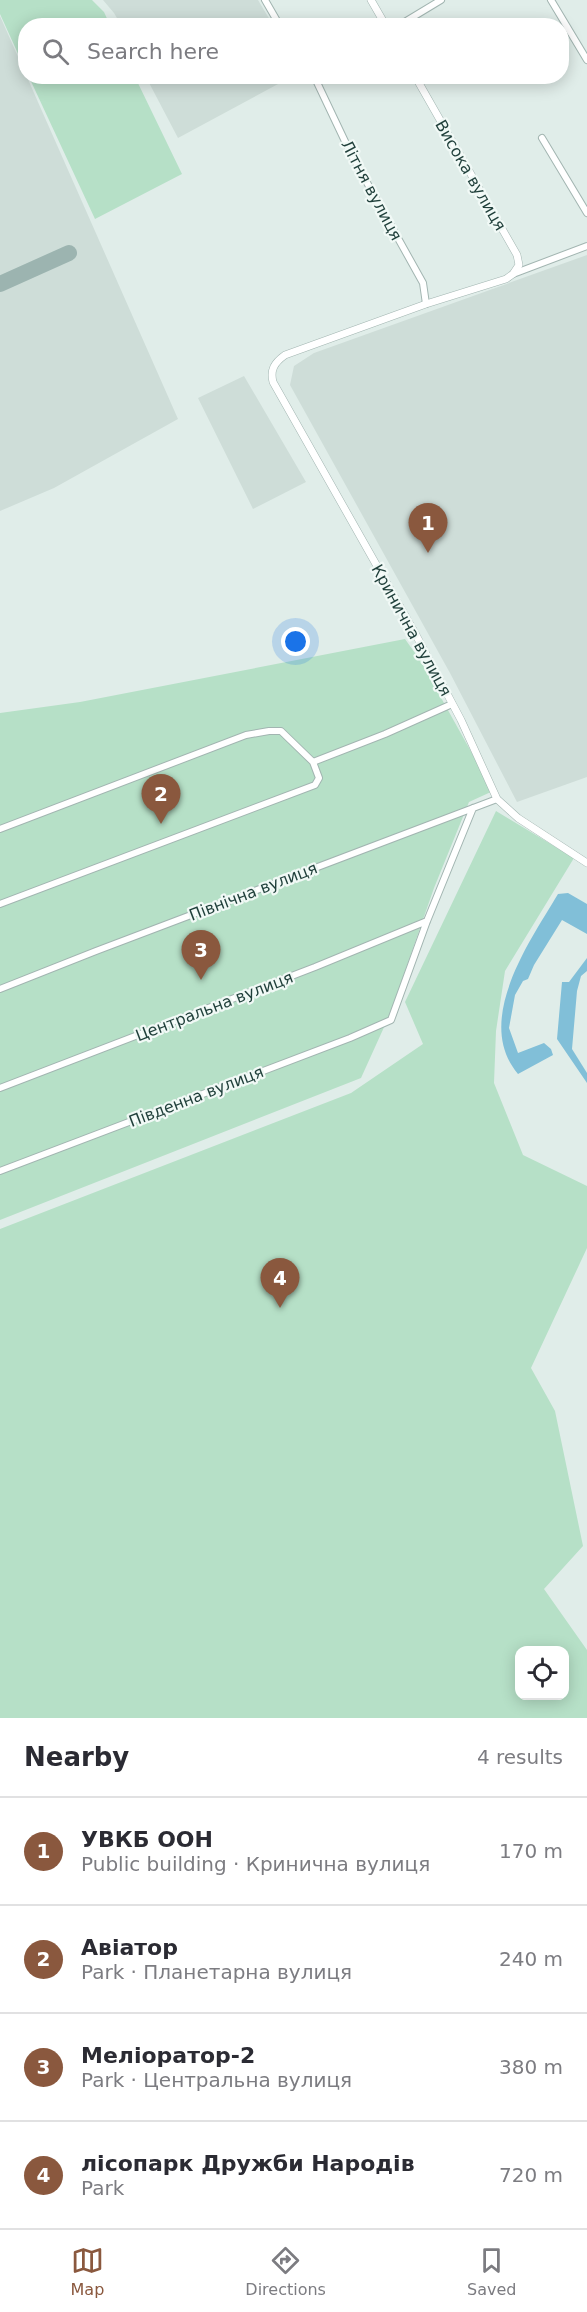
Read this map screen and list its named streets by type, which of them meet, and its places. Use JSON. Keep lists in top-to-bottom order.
{
  "streets": {
    "street": [
      "Висока вулиця",
      "Літня вулиця",
      "Кринична вулиця",
      "Північна вулиця",
      "Центральна вулиця",
      "Південна вулиця"
    ]
  },
  "crossings": [
    ["Літня вулиця", "Кринична вулиця"],
    ["Кринична вулиця", "Північна вулиця"],
    ["Центральна вулиця", "Південна вулиця"]
  ],
  "page": {
    "search": "Search here",
    "pins": [
      "1",
      "2",
      "3",
      "4"
    ],
    "heading": ["Nearby", "4 results"],
    "list": [
      {
        "mark": "1",
        "name": "УВКБ ООН",
        "note": "Public building · Кринична вулиця",
        "value": "170 m"
      },
      {
        "mark": "2",
        "name": "Авіатор",
        "note": "Park · Планетарна вулиця",
        "value": "240 m"
      },
      {
        "mark": "3",
        "name": "Меліоратор-2",
        "note": "Park · Центральна вулиця",
        "value": "380 m"
      },
      {
        "mark": "4",
        "name": "лісопарк Дружби Народів",
        "note": "Park",
        "value": "720 m"
      }
    ],
    "nav": ["Map", "Directions", "Saved"]
  }
}
